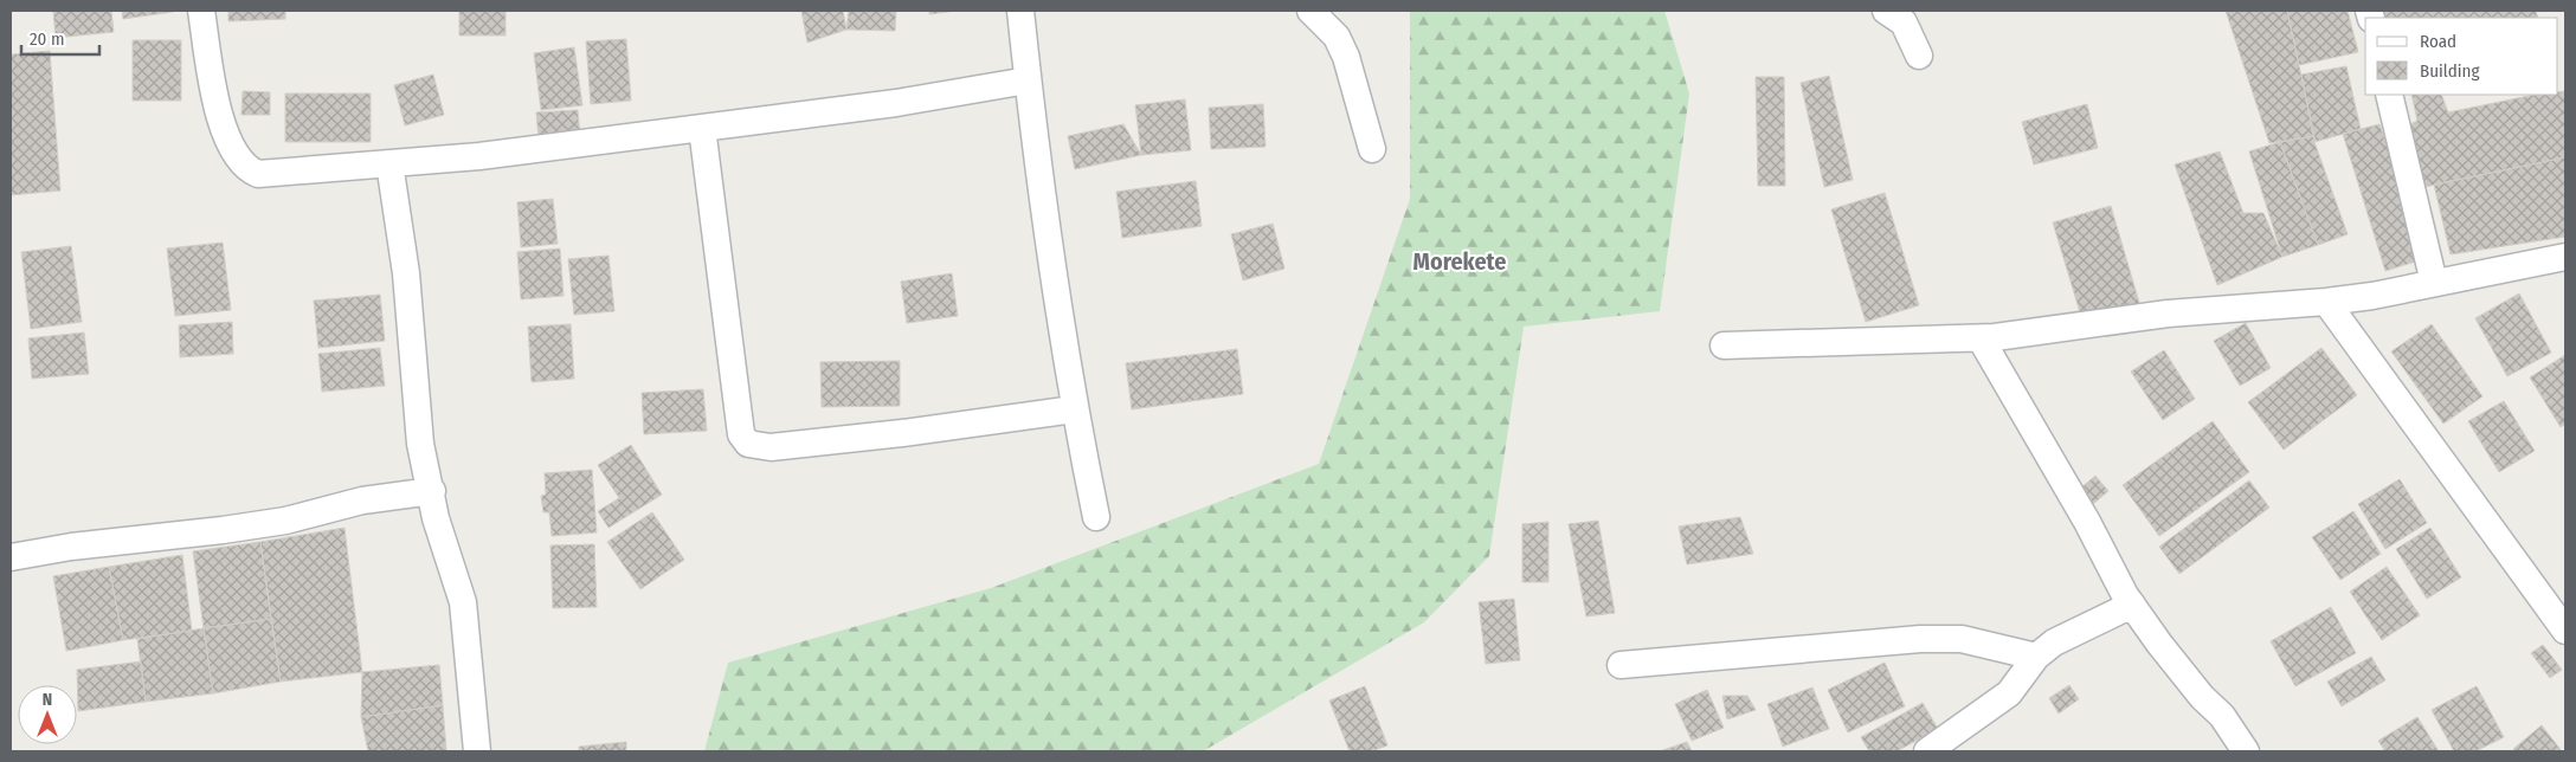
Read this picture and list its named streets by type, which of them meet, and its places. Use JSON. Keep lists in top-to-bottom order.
{
  "districts": ["Morekete"],
  "legend": ["Road", "Building"],
  "scale_bar": "20 m",
  "north": "top"
}
